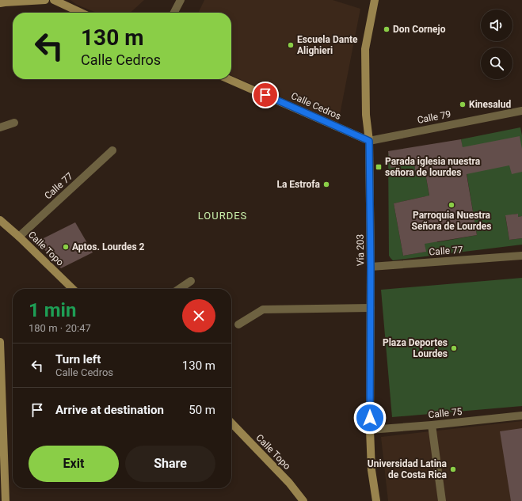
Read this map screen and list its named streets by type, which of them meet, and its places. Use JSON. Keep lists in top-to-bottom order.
{
  "streets": {
    "street": [
      "Calle Cedros",
      "Calle 79",
      "Calle 77",
      "Calle Topo",
      "Vía 203",
      "Calle 75"
    ]
  },
  "crossings": [
    ["Calle Cedros", "Calle 79"],
    ["Calle Cedros", "Vía 203"],
    ["Calle 79", "Vía 203"],
    ["Calle 77", "Calle Topo"],
    ["Calle 77", "Vía 203"],
    ["Vía 203", "Calle 75"]
  ],
  "districts": ["LOURDES"],
  "places": {
    "other": [
      "Don Cornejo",
      "Escuela Dante Alighieri",
      "Kinesalud",
      "La Estrofa",
      "Parroquia Nuestra Señora de Lourdes",
      "Aptos. Lourdes 2",
      "Plaza Deportes Lourdes",
      "Universidad Latina de Costa Rica"
    ],
    "transit": ["Parada iglesia nuestra señora de lourdes"]
  },
  "page": {
    "turn": ["130 m", "Calle Cedros"],
    "heading": ["1 min", "180 m · 20:47"],
    "list": [
      {
        "name": "Turn left",
        "note": "Calle Cedros",
        "value": "130 m"
      },
      {
        "name": "Arrive at destination",
        "value": "50 m"
      }
    ],
    "buttons": ["Exit", "Share"]
  }
}
